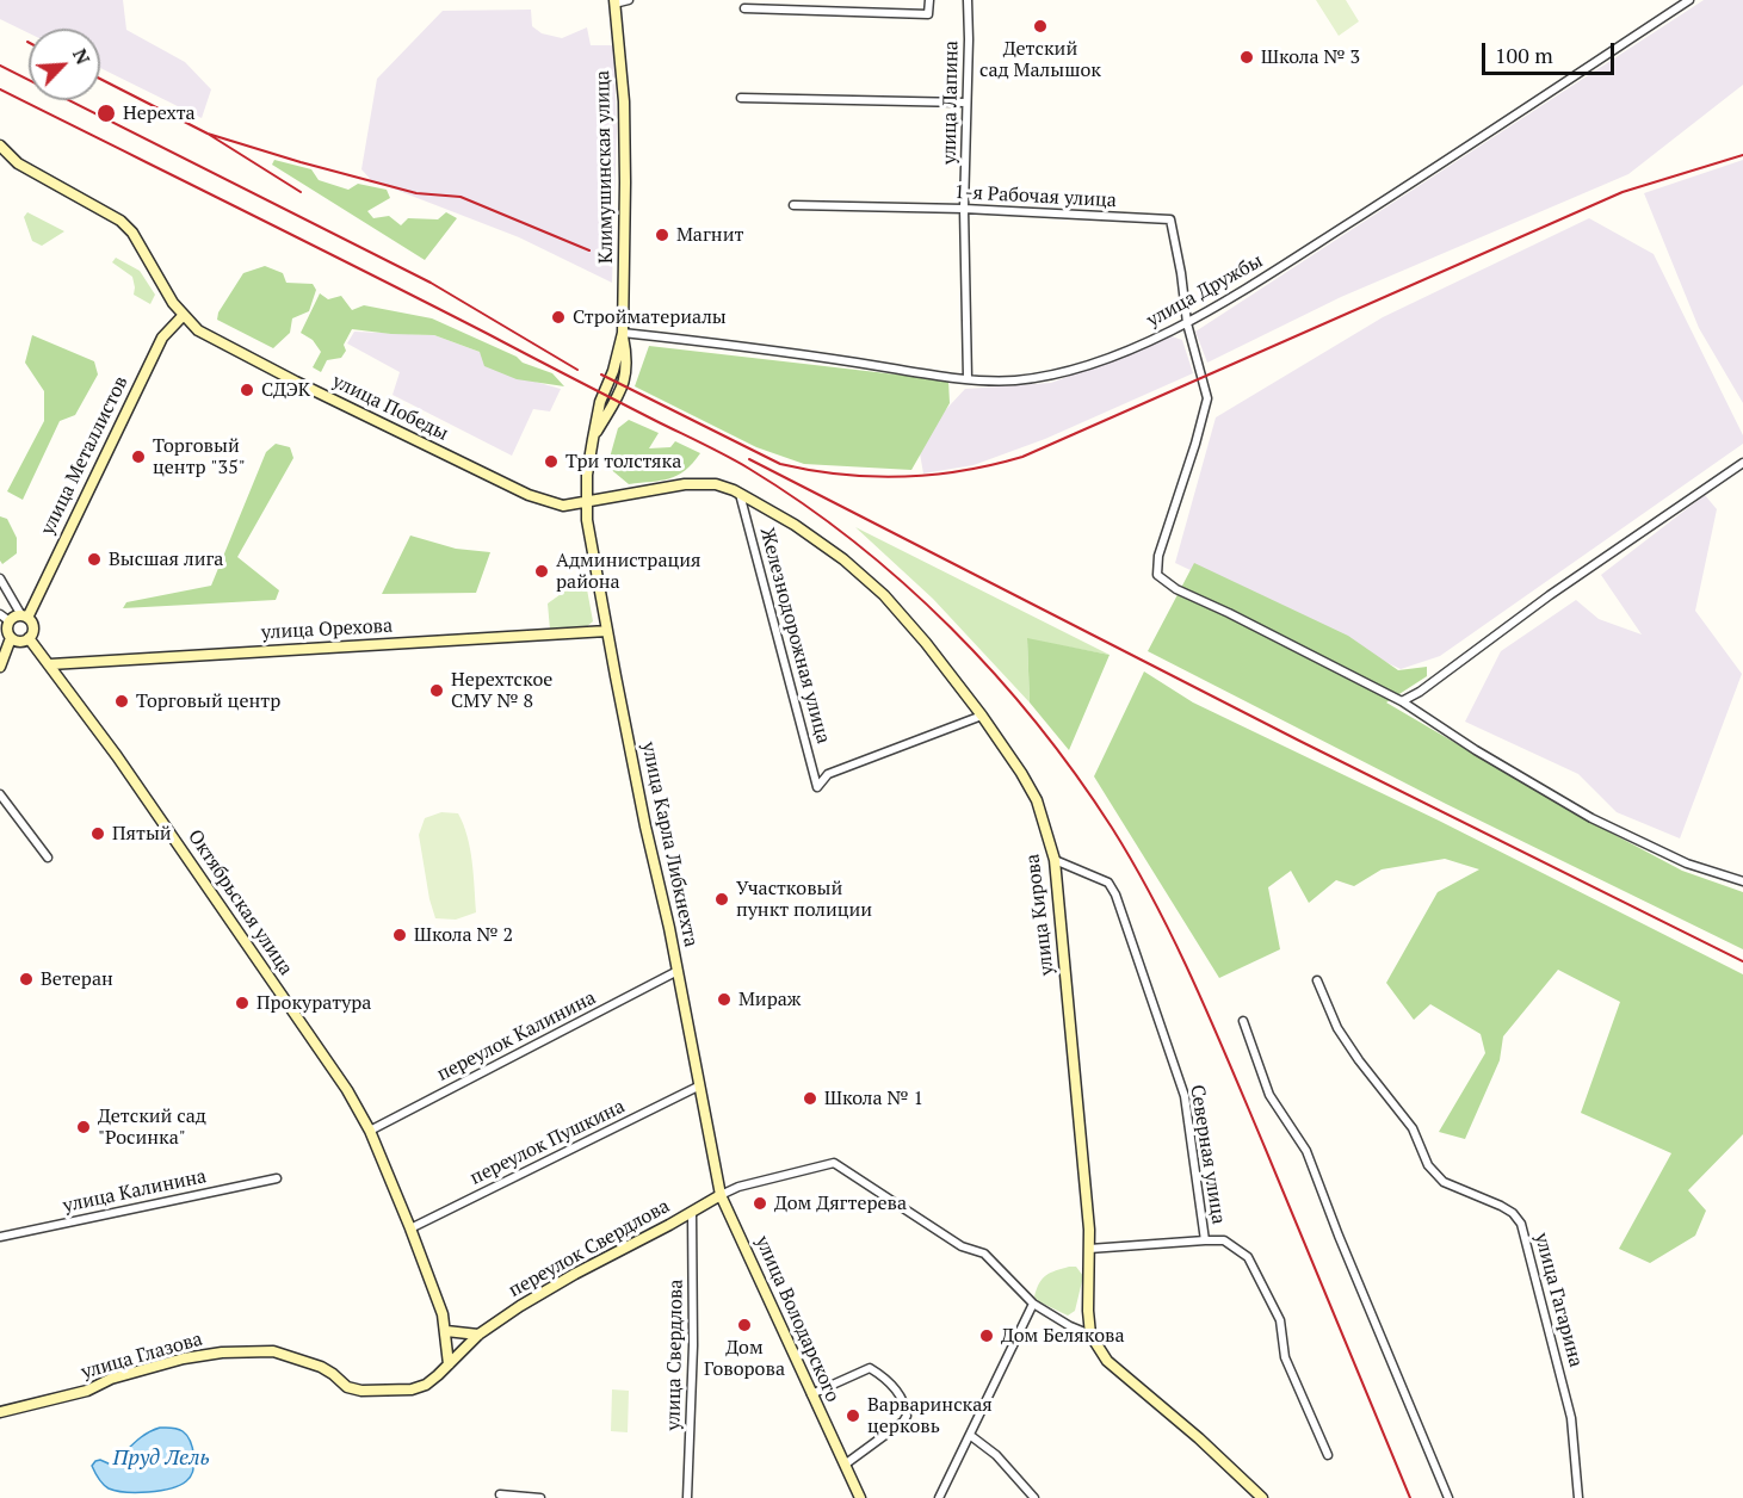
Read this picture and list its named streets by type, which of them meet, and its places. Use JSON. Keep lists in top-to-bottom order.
{
  "streets": {
    "street": [
      "улица Лапина",
      "Климушинская улица",
      "1-я Рабочая улица",
      "улица Дружбы",
      "улица Победы",
      "улица Металлистов",
      "улица Орехова",
      "Железнодорожная улица",
      "улица Карла Либкнехта",
      "Октябрьская улица",
      "улица Кирова",
      "переулок Калинина",
      "переулок Пушкина",
      "Северная улица",
      "улица Калинина",
      "переулок Свердлова",
      "улица Гагарина",
      "улица Володарского",
      "улица Свердлова",
      "улица Глазова"
    ]
  },
  "crossings": [
    ["улица Лапина", "1-я Рабочая улица"],
    ["улица Лапина", "улица Дружбы"],
    ["Климушинская улица", "улица Дружбы"],
    ["Климушинская улица", "улица Победы"],
    ["Климушинская улица", "улица Карла Либкнехта"],
    ["Климушинская улица", "улица Кирова"],
    ["1-я Рабочая улица", "улица Дружбы"],
    ["улица Победы", "улица Металлистов"],
    ["улица Победы", "улица Карла Либкнехта"],
    ["улица Победы", "улица Кирова"],
    ["улица Металлистов", "Октябрьская улица"],
    ["улица Орехова", "улица Карла Либкнехта"],
    ["улица Орехова", "Октябрьская улица"],
    ["Железнодорожная улица", "улица Кирова"],
    ["улица Карла Либкнехта", "улица Кирова"],
    ["улица Карла Либкнехта", "переулок Калинина"],
    ["улица Карла Либкнехта", "переулок Пушкина"],
    ["улица Карла Либкнехта", "переулок Свердлова"],
    ["улица Карла Либкнехта", "улица Володарского"],
    ["Октябрьская улица", "переулок Калинина"],
    ["Октябрьская улица", "переулок Пушкина"],
    ["Октябрьская улица", "переулок Свердлова"],
    ["Октябрьская улица", "улица Глазова"],
    ["улица Кирова", "Северная улица"],
    ["переулок Свердлова", "улица Володарского"],
    ["переулок Свердлова", "улица Свердлова"],
    ["переулок Свердлова", "улица Глазова"]
  ],
  "water": ["Пруд Лель"],
  "places": [
    "Детский сад Малышок",
    "Школа № 3",
    "Нерехта",
    "Магнит",
    "Стройматериалы",
    "СДЭК",
    "Торговый центр \"35\"",
    "Три толстяка",
    "Высшая лига",
    "Администрация района",
    "Нерехтское СМУ № 8",
    "Торговый центр",
    "Пятый",
    "Участковый пункт полиции",
    "Школа № 2",
    "Ветеран",
    "Мираж",
    "Прокуратура",
    "Школа № 1",
    "Детский сад \"Росинка\"",
    "Дом Дягтерева",
    "Дом Говорова",
    "Дом Белякова",
    "Варваринская церковь"
  ],
  "scale_bar": "100 m",
  "north": "top right"
}
